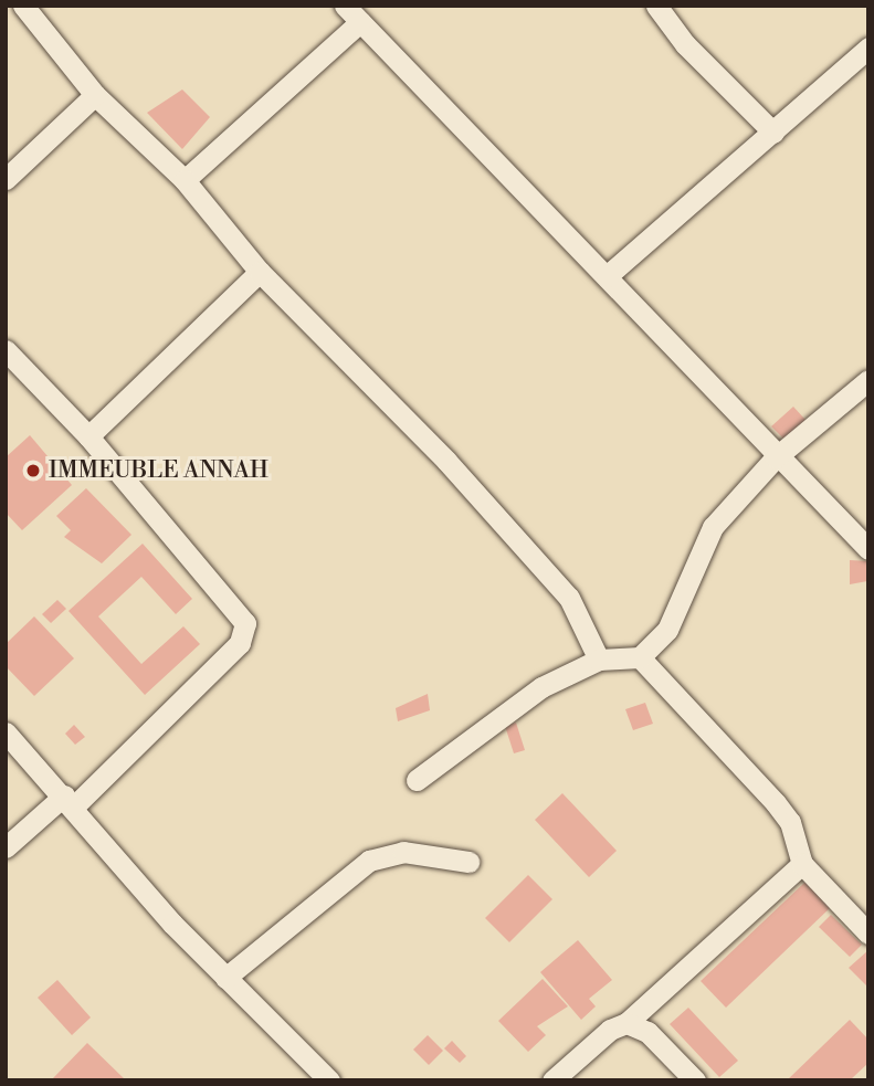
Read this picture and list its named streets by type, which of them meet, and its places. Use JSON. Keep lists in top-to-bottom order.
{
  "places": ["IMMEUBLE ANNAH"]
}
